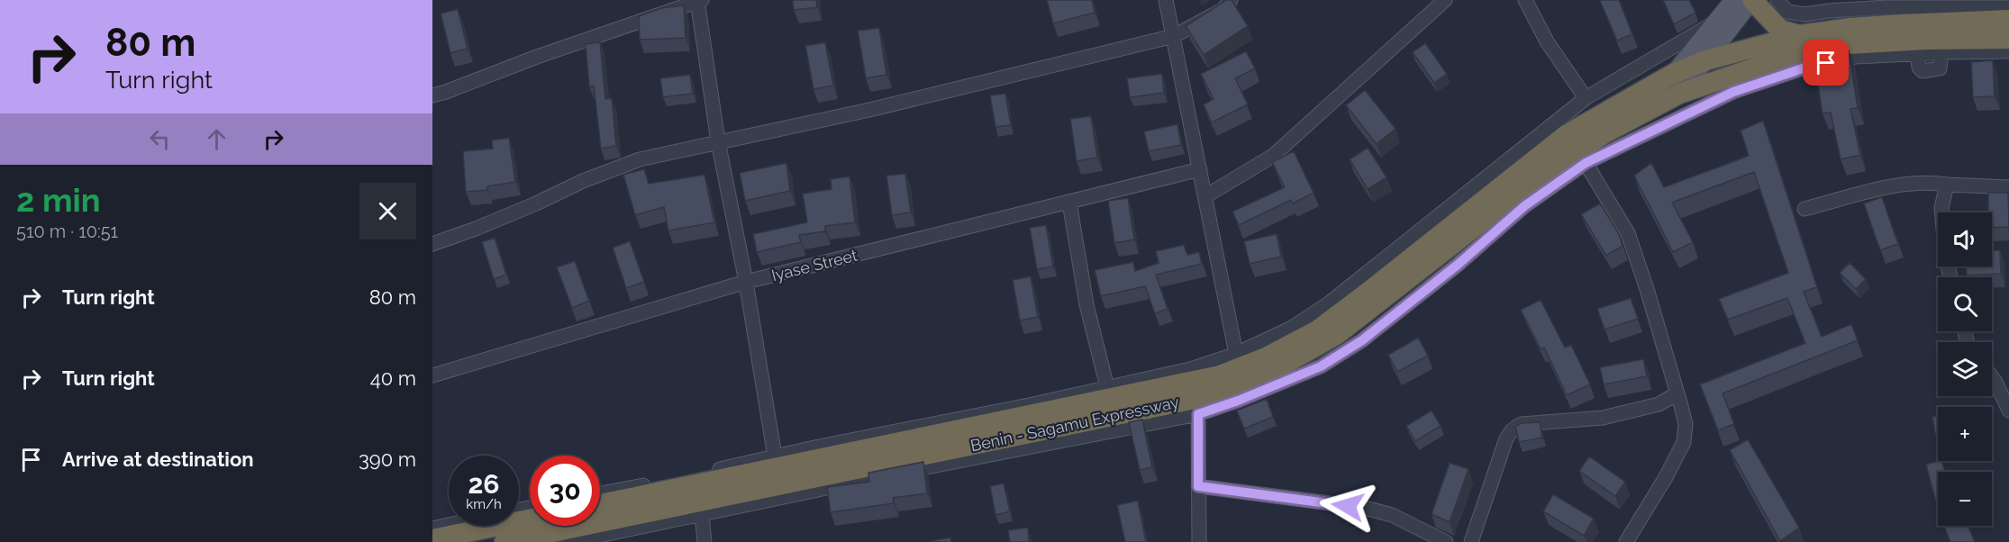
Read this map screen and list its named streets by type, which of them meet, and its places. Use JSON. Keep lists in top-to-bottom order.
{
  "streets": {
    "highway": ["Benin - Sagamu Expressway"],
    "street": ["Iyase Street"]
  },
  "page": {
    "turn": ["80 m", "Turn right"],
    "heading": ["2 min", "510 m · 10:51"],
    "map_buttons": ["+", "−"],
    "list": [
      {
        "name": "Turn right",
        "value": "80 m"
      },
      {
        "name": "Turn right",
        "value": "40 m"
      },
      {
        "name": "Arrive at destination",
        "value": "390 m"
      }
    ],
    "speed": "26 km/h",
    "limit": "30"
  }
}
